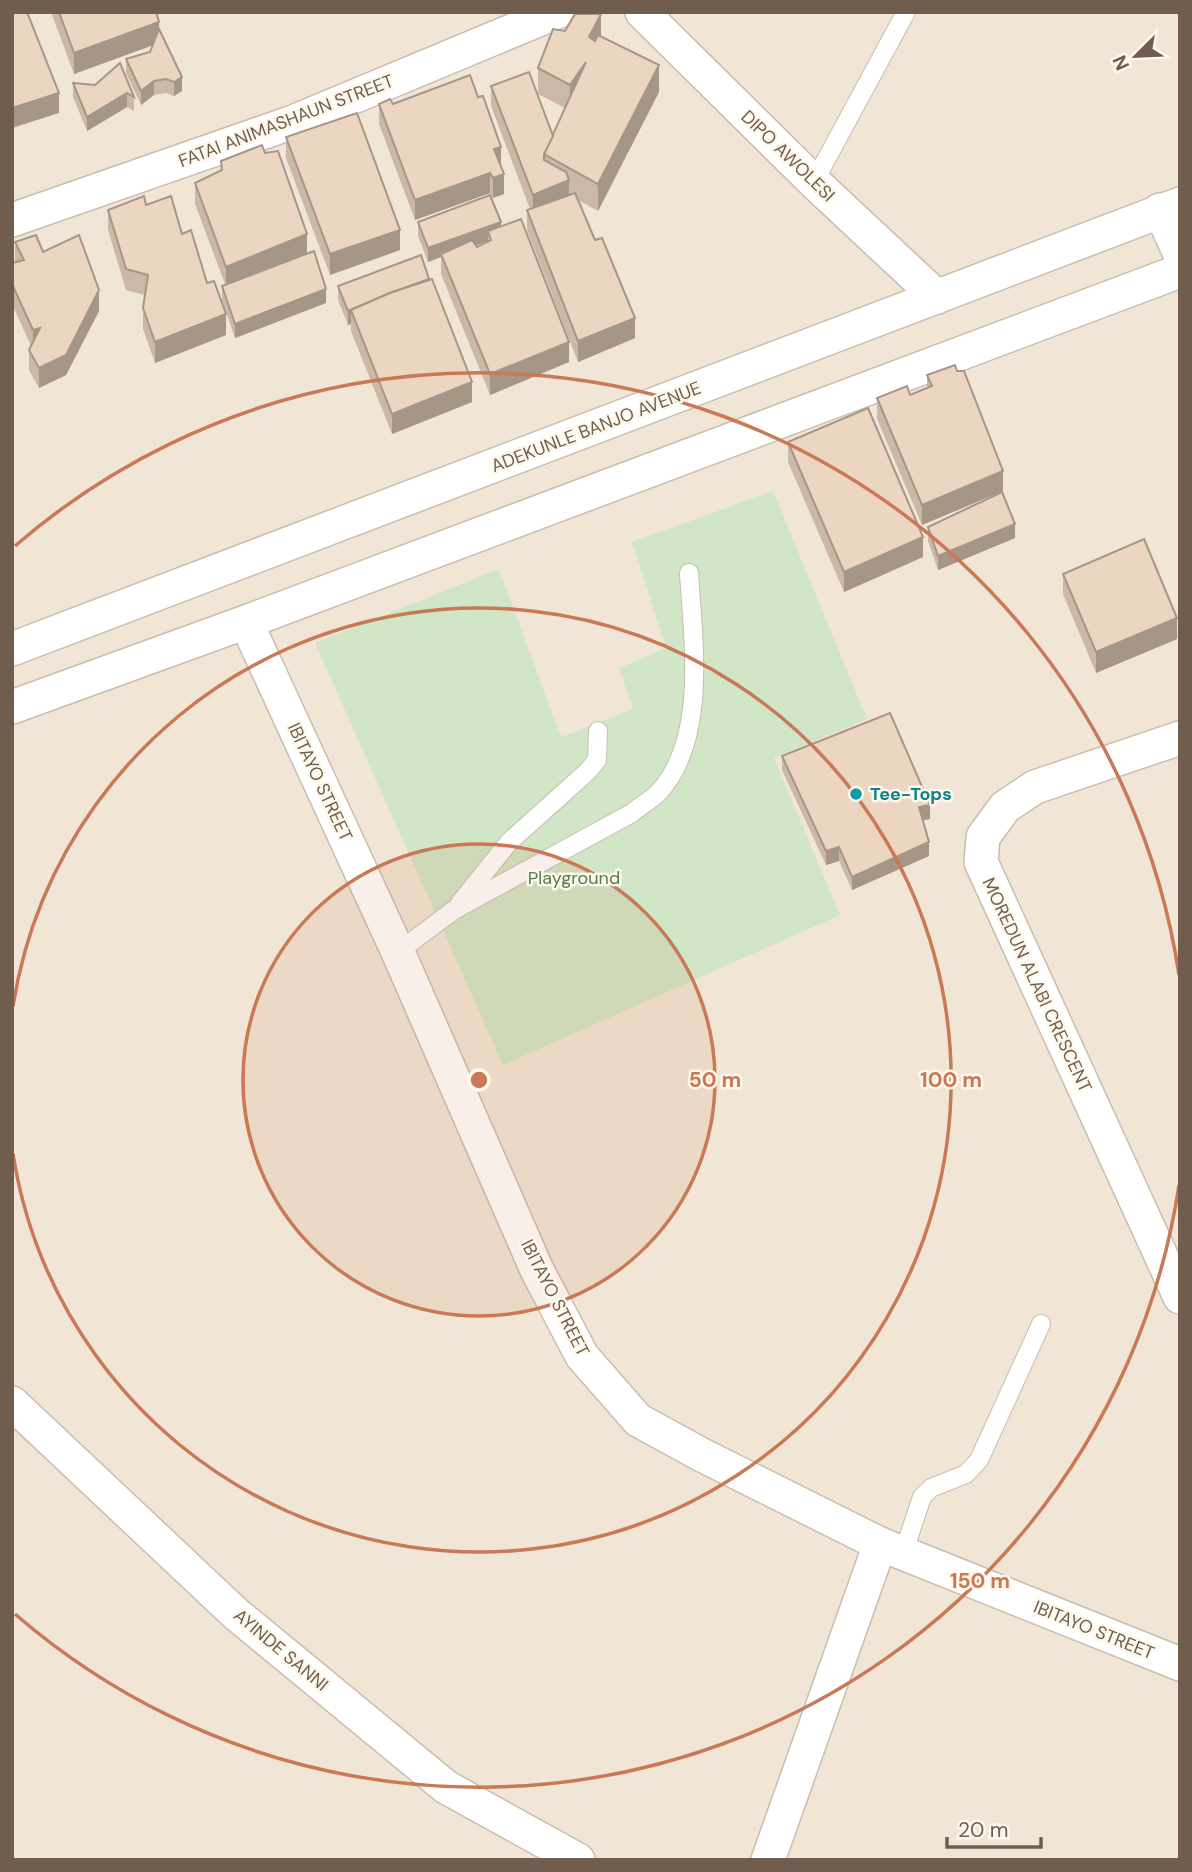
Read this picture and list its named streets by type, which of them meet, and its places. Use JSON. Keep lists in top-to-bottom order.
{
  "streets": {
    "street": [
      "FATAI ANIMASHAUN STREET",
      "DIPO AWOLESI",
      "ADEKUNLE BANJO AVENUE",
      "IBITAYO STREET",
      "MOREDUN ALABI CRESCENT",
      "AYINDE SANNI"
    ]
  },
  "crossings": [
    ["DIPO AWOLESI", "ADEKUNLE BANJO AVENUE"]
  ],
  "parks": ["Playground"],
  "places": ["Tee-Tops"],
  "scale_bar": "20 m",
  "north": "bottom left",
  "rings": ["50 m", "100 m", "150 m"]
}
